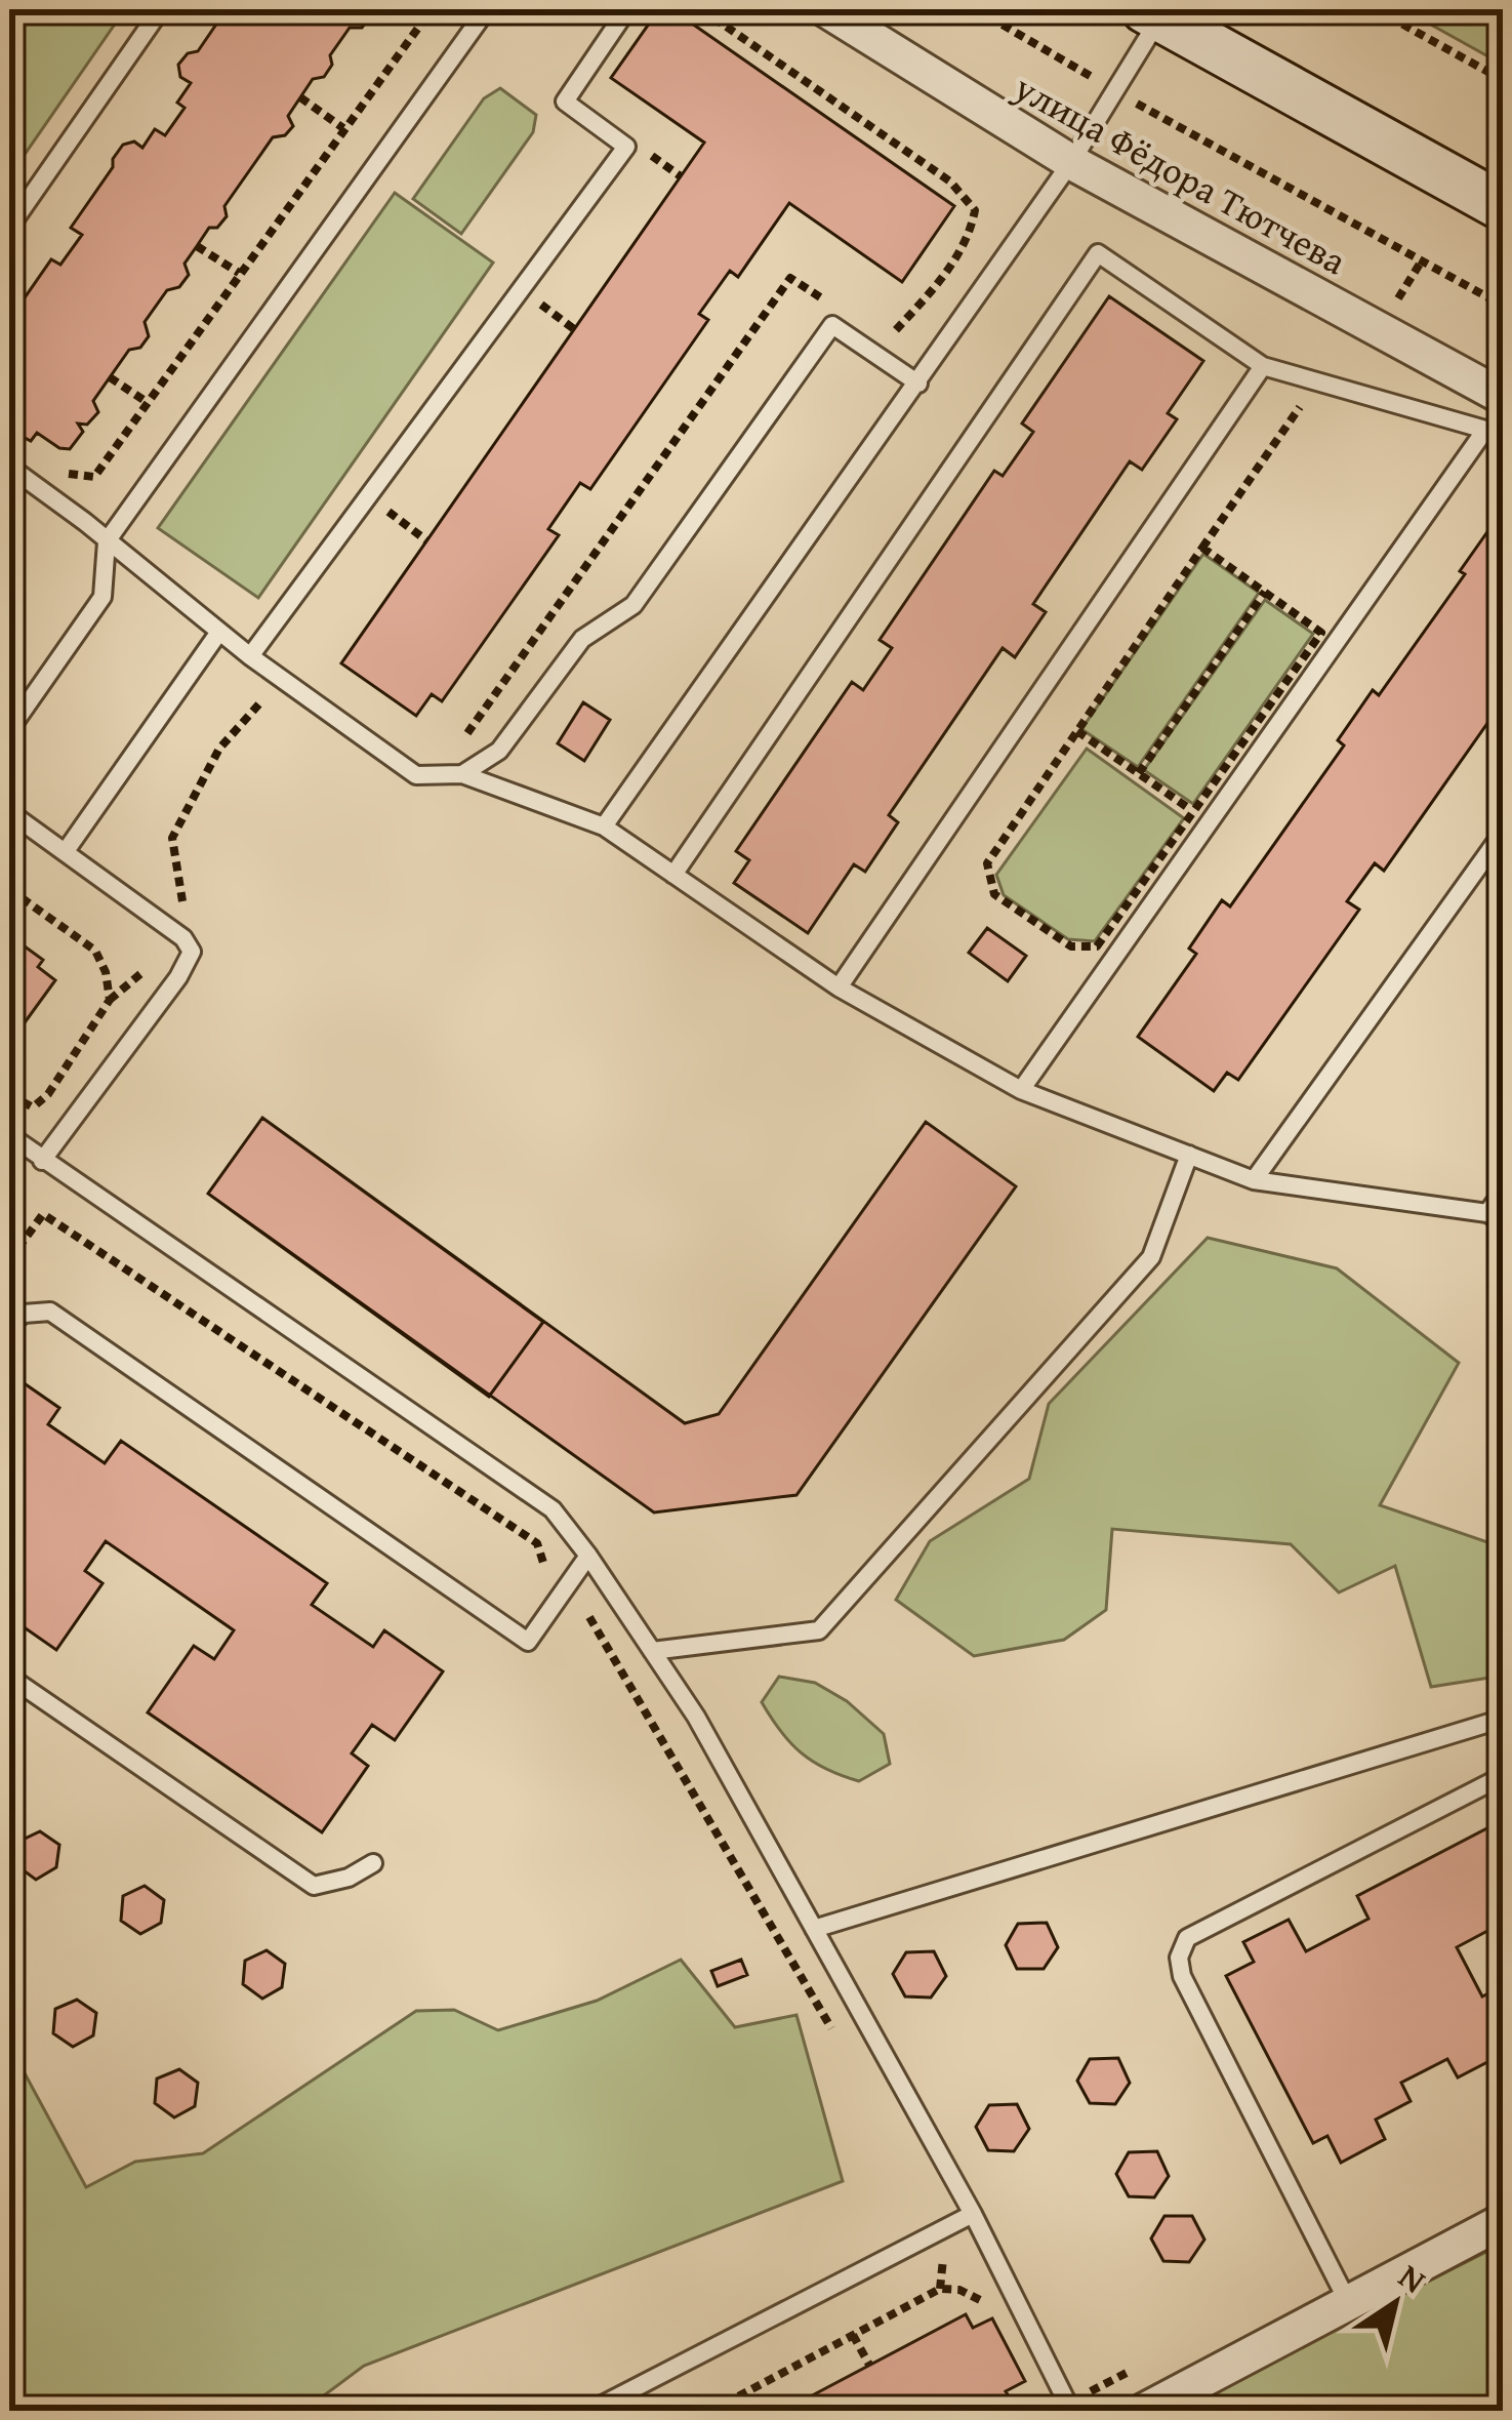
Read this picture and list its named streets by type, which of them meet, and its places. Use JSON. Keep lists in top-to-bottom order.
{
  "streets": {
    "street": ["улица Фёдора Тютчева"]
  },
  "north": "top right"
}
